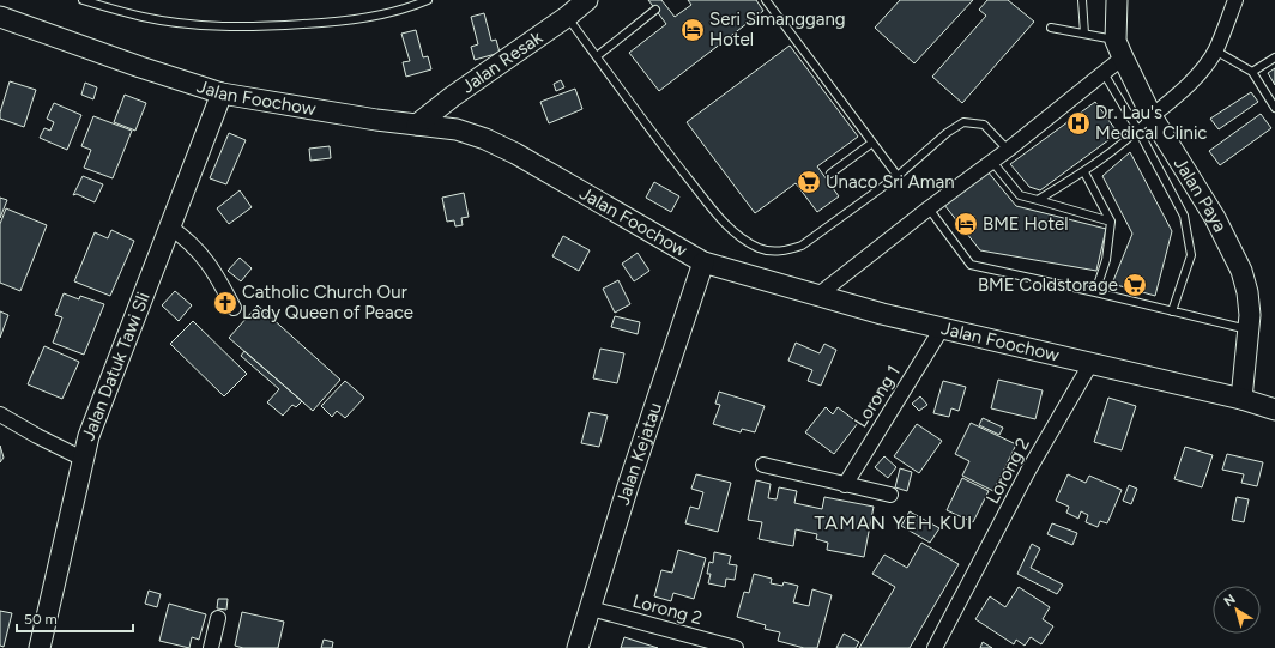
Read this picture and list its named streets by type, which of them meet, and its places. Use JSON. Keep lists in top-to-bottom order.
{
  "streets": {
    "street": [
      "Jalan Resak",
      "Jalan Foochow",
      "Jalan Paya",
      "Jalan Datuk Tawi Sli",
      "Lorong 1",
      "Jalan Kejatau",
      "Lorong 2"
    ]
  },
  "crossings": [
    ["Jalan Resak", "Jalan Foochow"],
    ["Jalan Foochow", "Jalan Paya"],
    ["Jalan Foochow", "Jalan Datuk Tawi Sli"],
    ["Jalan Foochow", "Lorong 1"],
    ["Jalan Foochow", "Jalan Kejatau"],
    ["Jalan Foochow", "Lorong 2"],
    ["Jalan Kejatau", "Lorong 2"]
  ],
  "districts": ["TAMAN YEH KUI"],
  "places": {
    "hotel": ["Seri Simanggang Hotel", "BME Hotel"],
    "hospital": ["Dr. Lau's Medical Clinic"],
    "supermarket": ["Unaco Sri Aman", "BME Coldstorage"],
    "church": ["Catholic Church Our Lady Queen of Peace"]
  },
  "scale_bar": "50 m",
  "north": "top left"
}
